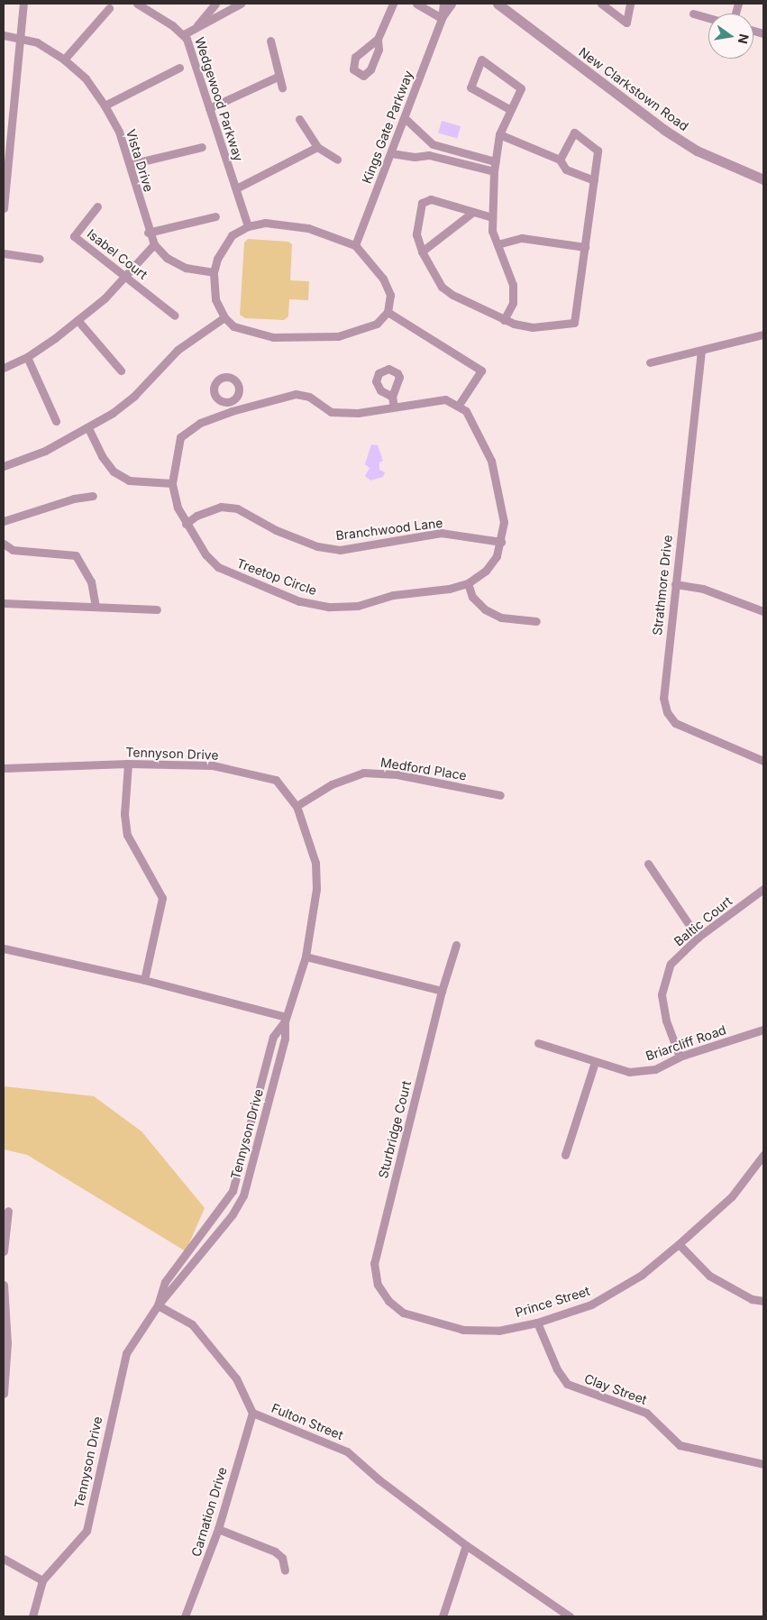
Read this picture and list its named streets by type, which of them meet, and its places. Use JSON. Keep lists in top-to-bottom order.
{
  "streets": {
    "street": [
      "New Clarkstown Road",
      "Wedgewood Parkway",
      "Kings Gate Parkway",
      "Vista Drive",
      "Isabel Court",
      "Branchwood Lane",
      "Treetop Circle",
      "Strathmore Drive",
      "Tennyson Drive",
      "Medford Place",
      "Baltic Court",
      "Briarcliff Road",
      "Sturbridge Court",
      "Prince Street",
      "Clay Street",
      "Fulton Street",
      "Carnation Drive"
    ]
  },
  "crossings": [
    ["Wedgewood Parkway", "Kings Gate Parkway"],
    ["Wedgewood Parkway", "Vista Drive"],
    ["Kings Gate Parkway", "Vista Drive"],
    ["Branchwood Lane", "Treetop Circle"],
    ["Tennyson Drive", "Medford Place"],
    ["Tennyson Drive", "Fulton Street"],
    ["Baltic Court", "Briarcliff Road"],
    ["Sturbridge Court", "Prince Street"],
    ["Prince Street", "Clay Street"],
    ["Fulton Street", "Carnation Drive"]
  ],
  "north": "right"
}
